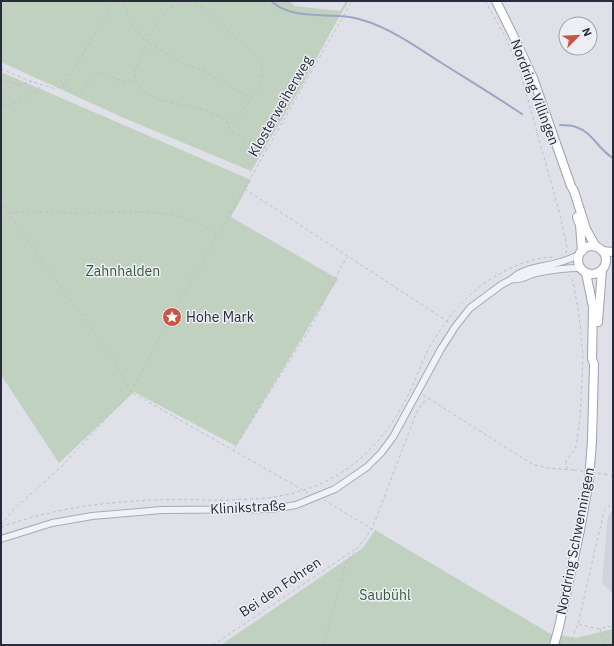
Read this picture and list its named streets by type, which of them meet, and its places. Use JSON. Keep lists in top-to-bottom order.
{
  "streets": {
    "main road": ["Nordring Villingen", "Nordring Schwenningen"],
    "street": ["Klinikstraße"],
    "path": ["Klosterweiherweg", "Bei den Fohren"]
  },
  "crossings": [
    ["Nordring Villingen", "Klinikstraße"],
    ["Nordring Villingen", "Nordring Schwenningen"],
    ["Klinikstraße", "Nordring Schwenningen"]
  ],
  "parks": ["Zahnhalden", "Saubühl"],
  "places": {
    "place": ["Hohe Mark"]
  },
  "north": "top right"
}
